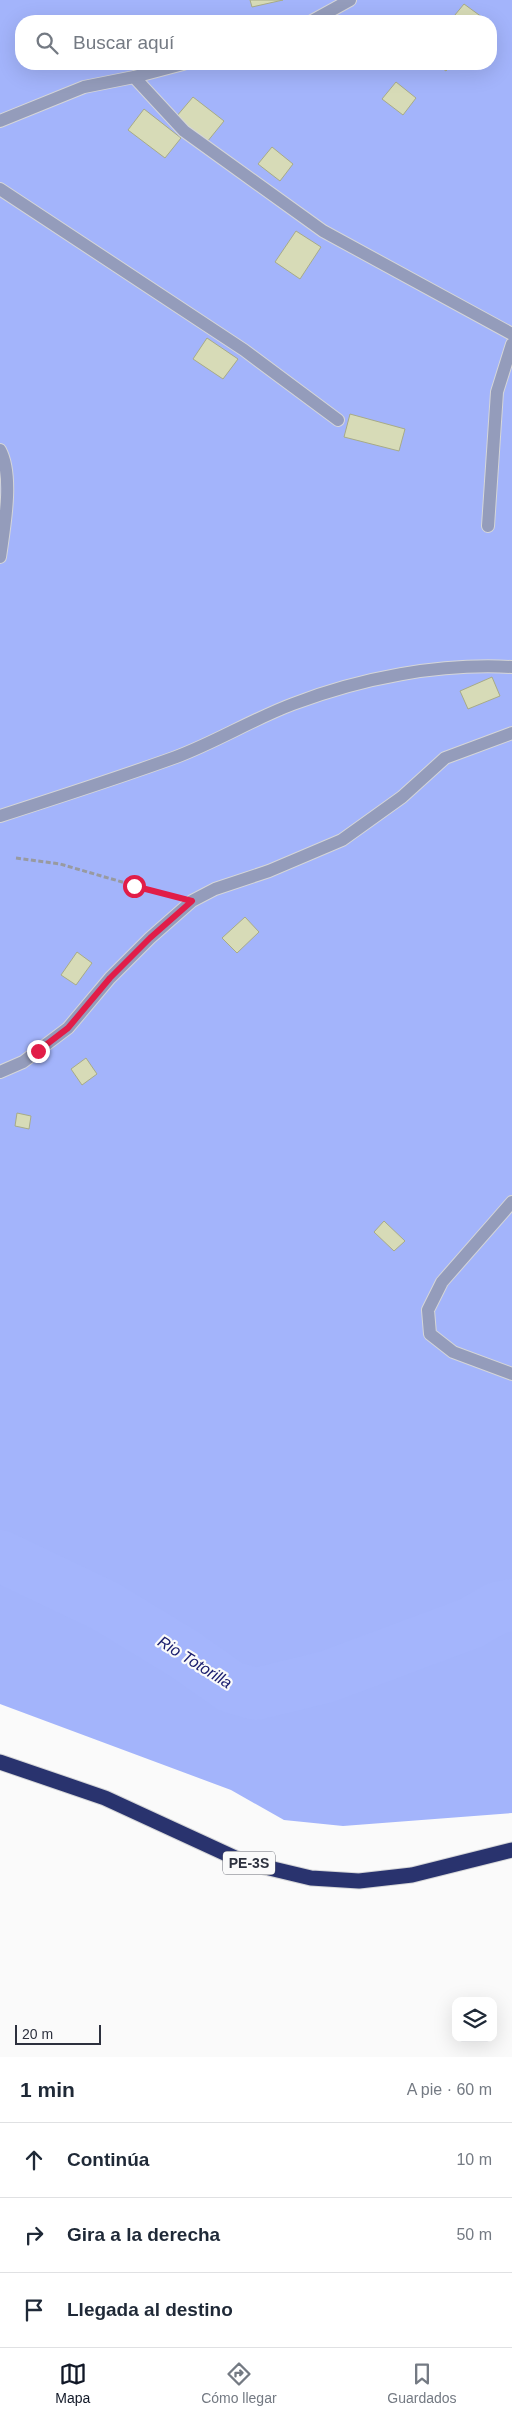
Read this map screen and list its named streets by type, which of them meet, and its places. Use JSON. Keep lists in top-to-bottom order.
{
  "streets": {
    "highway": ["PE-3S"]
  },
  "water": ["Rio Totorilla"],
  "scale_bar": "20 m",
  "page": {
    "search": "Buscar aquí",
    "scale": "20 m",
    "heading": ["1 min", "A pie · 60 m"],
    "list": [
      ["Continúa", "10 m"],
      ["Gira a la derecha", "50 m"],
      "Llegada al destino"
    ],
    "nav": ["Mapa", "Cómo llegar", "Guardados"]
  }
}
